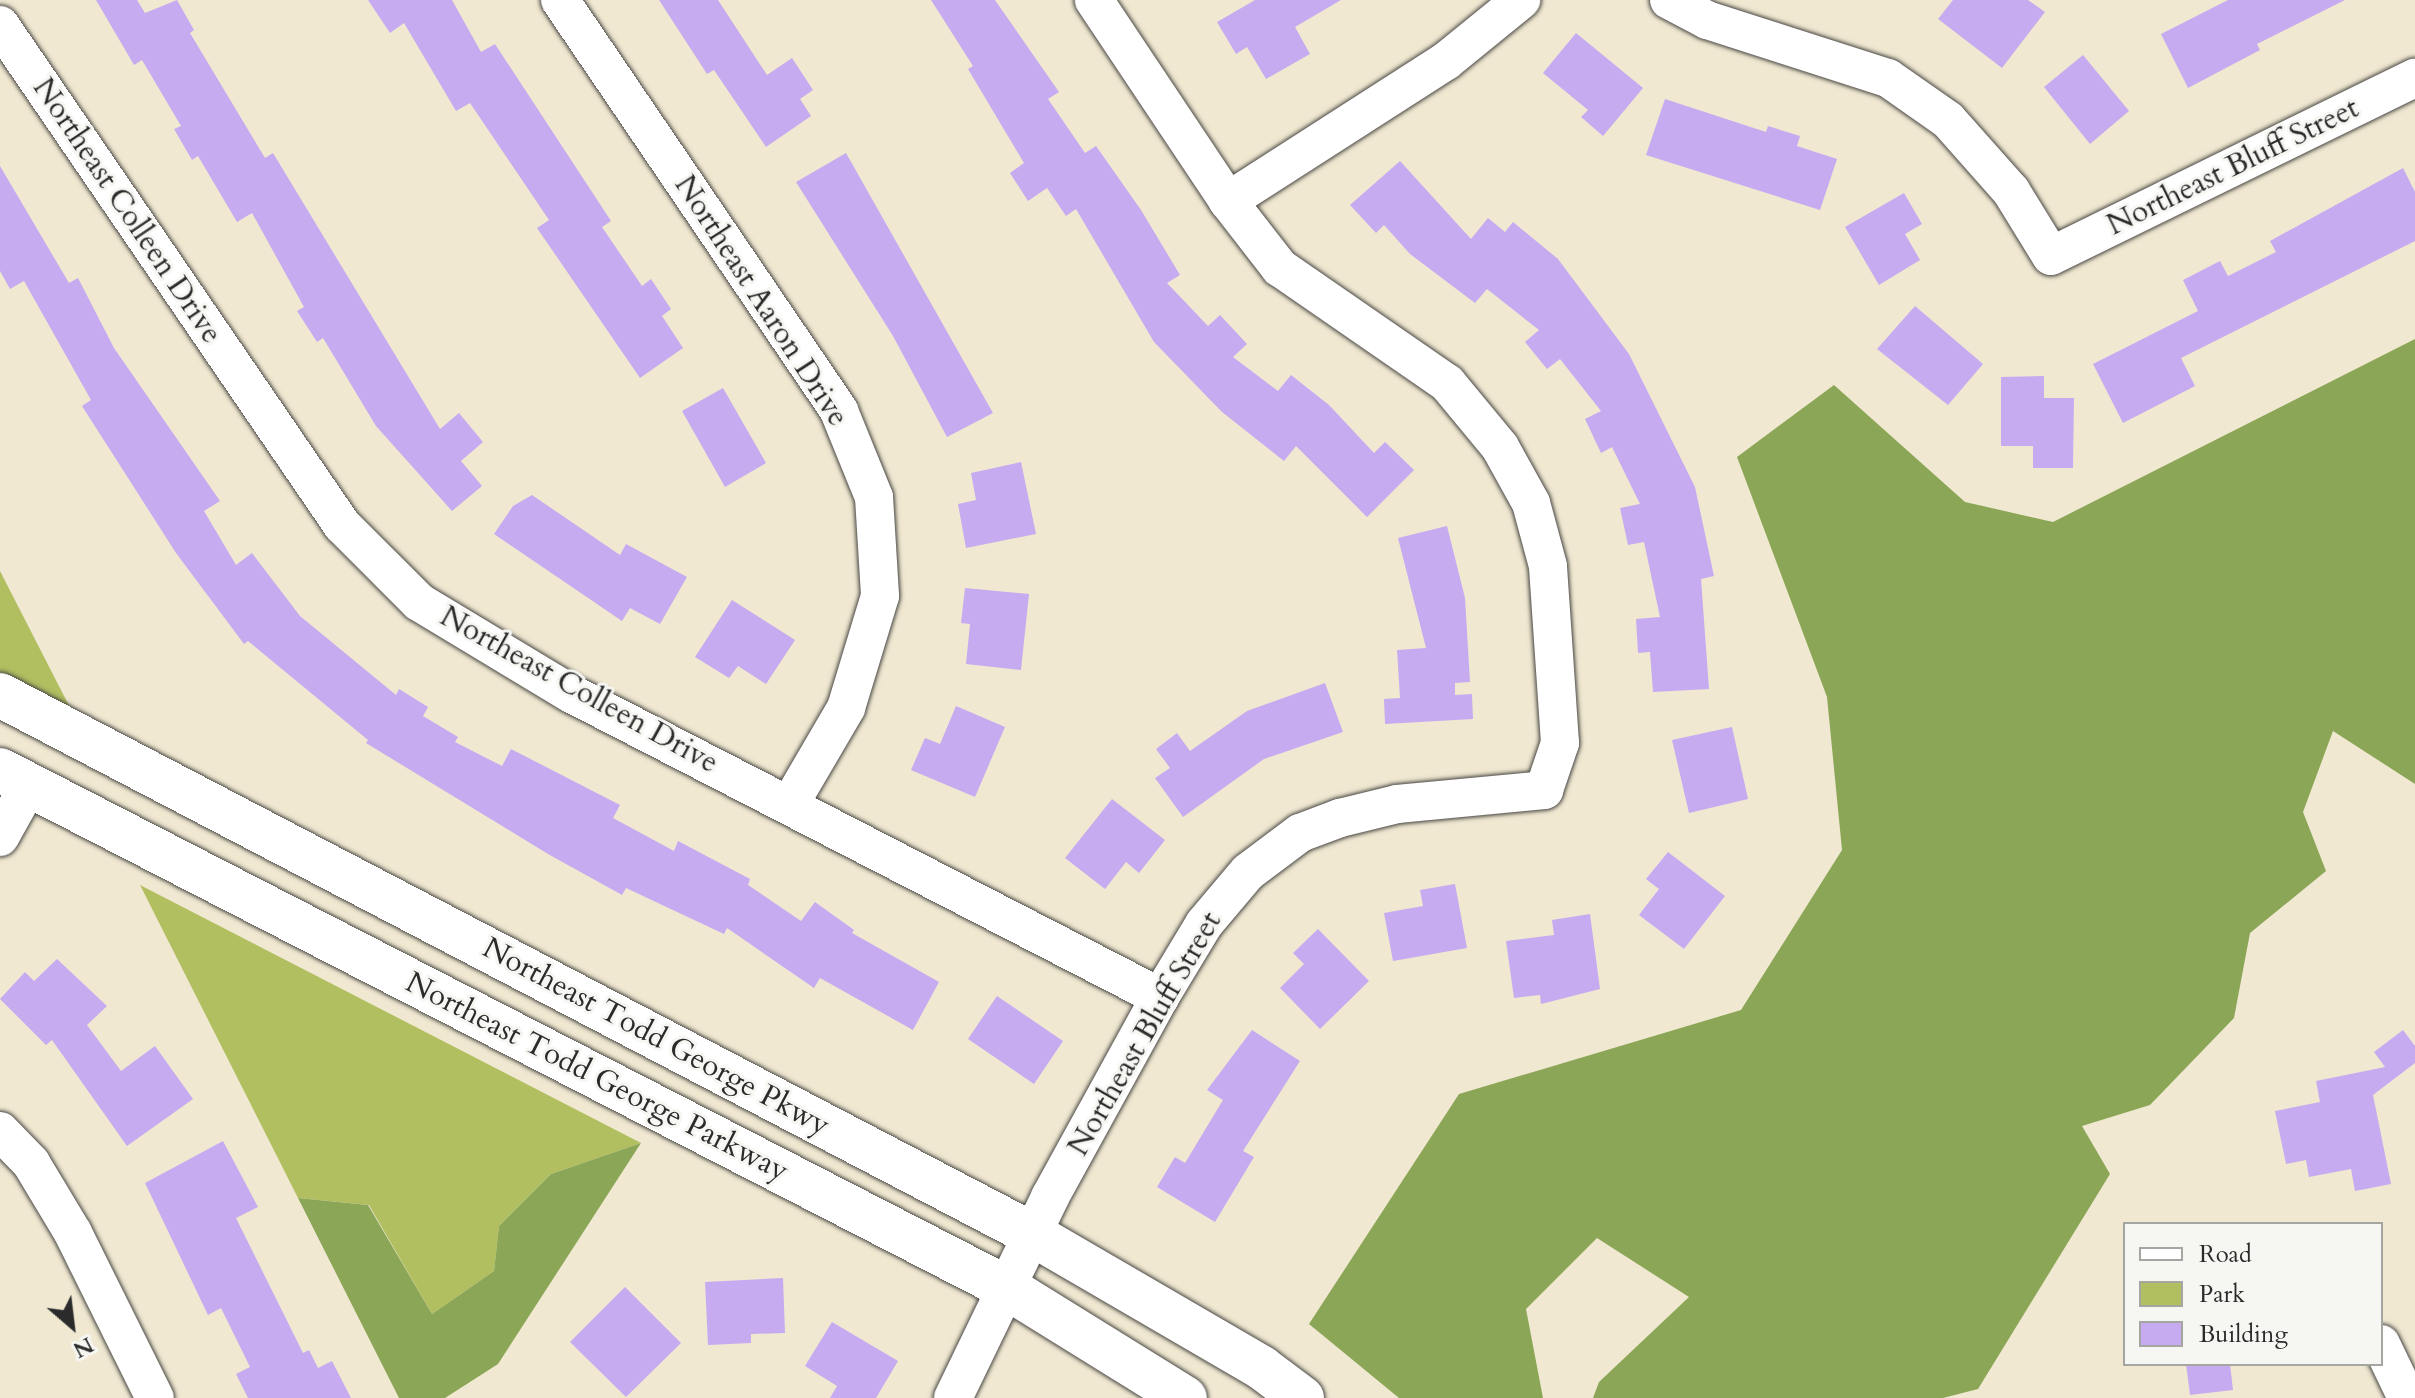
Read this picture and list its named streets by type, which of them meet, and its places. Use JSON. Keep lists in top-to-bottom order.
{
  "streets": {
    "main road": ["Northeast Todd George Pkwy", "Northeast Todd George Parkway"],
    "street": ["Northeast Bluff Street", "Northeast Colleen Drive", "Northeast Aaron Drive"]
  },
  "crossings": [
    ["Northeast Bluff Street", "Northeast Colleen Drive"],
    ["Northeast Bluff Street", "Northeast Todd George Pkwy"],
    ["Northeast Bluff Street", "Northeast Todd George Parkway"],
    ["Northeast Colleen Drive", "Northeast Aaron Drive"]
  ],
  "legend": ["Road", "Park", "Building"],
  "north": "bottom right"
}
